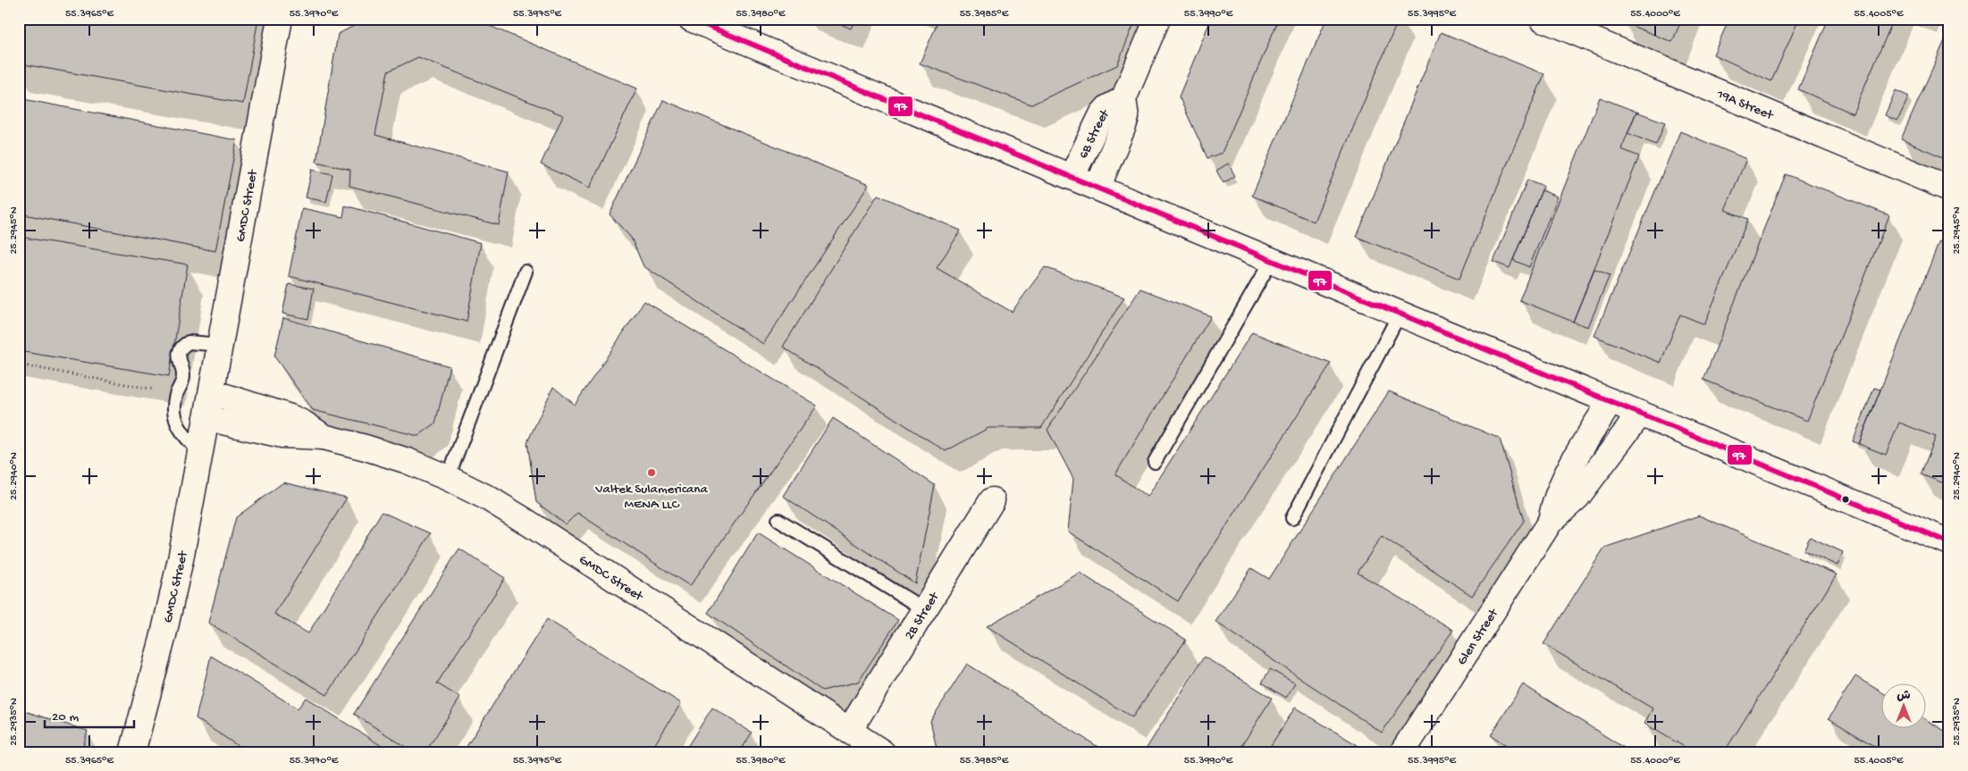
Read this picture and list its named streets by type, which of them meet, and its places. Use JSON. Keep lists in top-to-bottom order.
{
  "streets": {
    "street": [
      "19A Street",
      "6B Street",
      "GMDC Street",
      "2B Street",
      "Glen Street"
    ]
  },
  "crossings": [
    ["GMDC Street", "2B Street"]
  ],
  "places": ["Valtek Sulamericana MENA LLC"],
  "lines": ["transit line 97"],
  "scale_bar": "20 m",
  "north": "top",
  "coordinates": [
    "55.3965°E",
    "55.3970°E",
    "55.3975°E",
    "55.3980°E",
    "55.3985°E",
    "55.3990°E",
    "55.3995°E",
    "55.4000°E",
    "55.4005°E",
    "25.2945°N",
    "25.2940°N",
    "25.2935°N"
  ]
}
